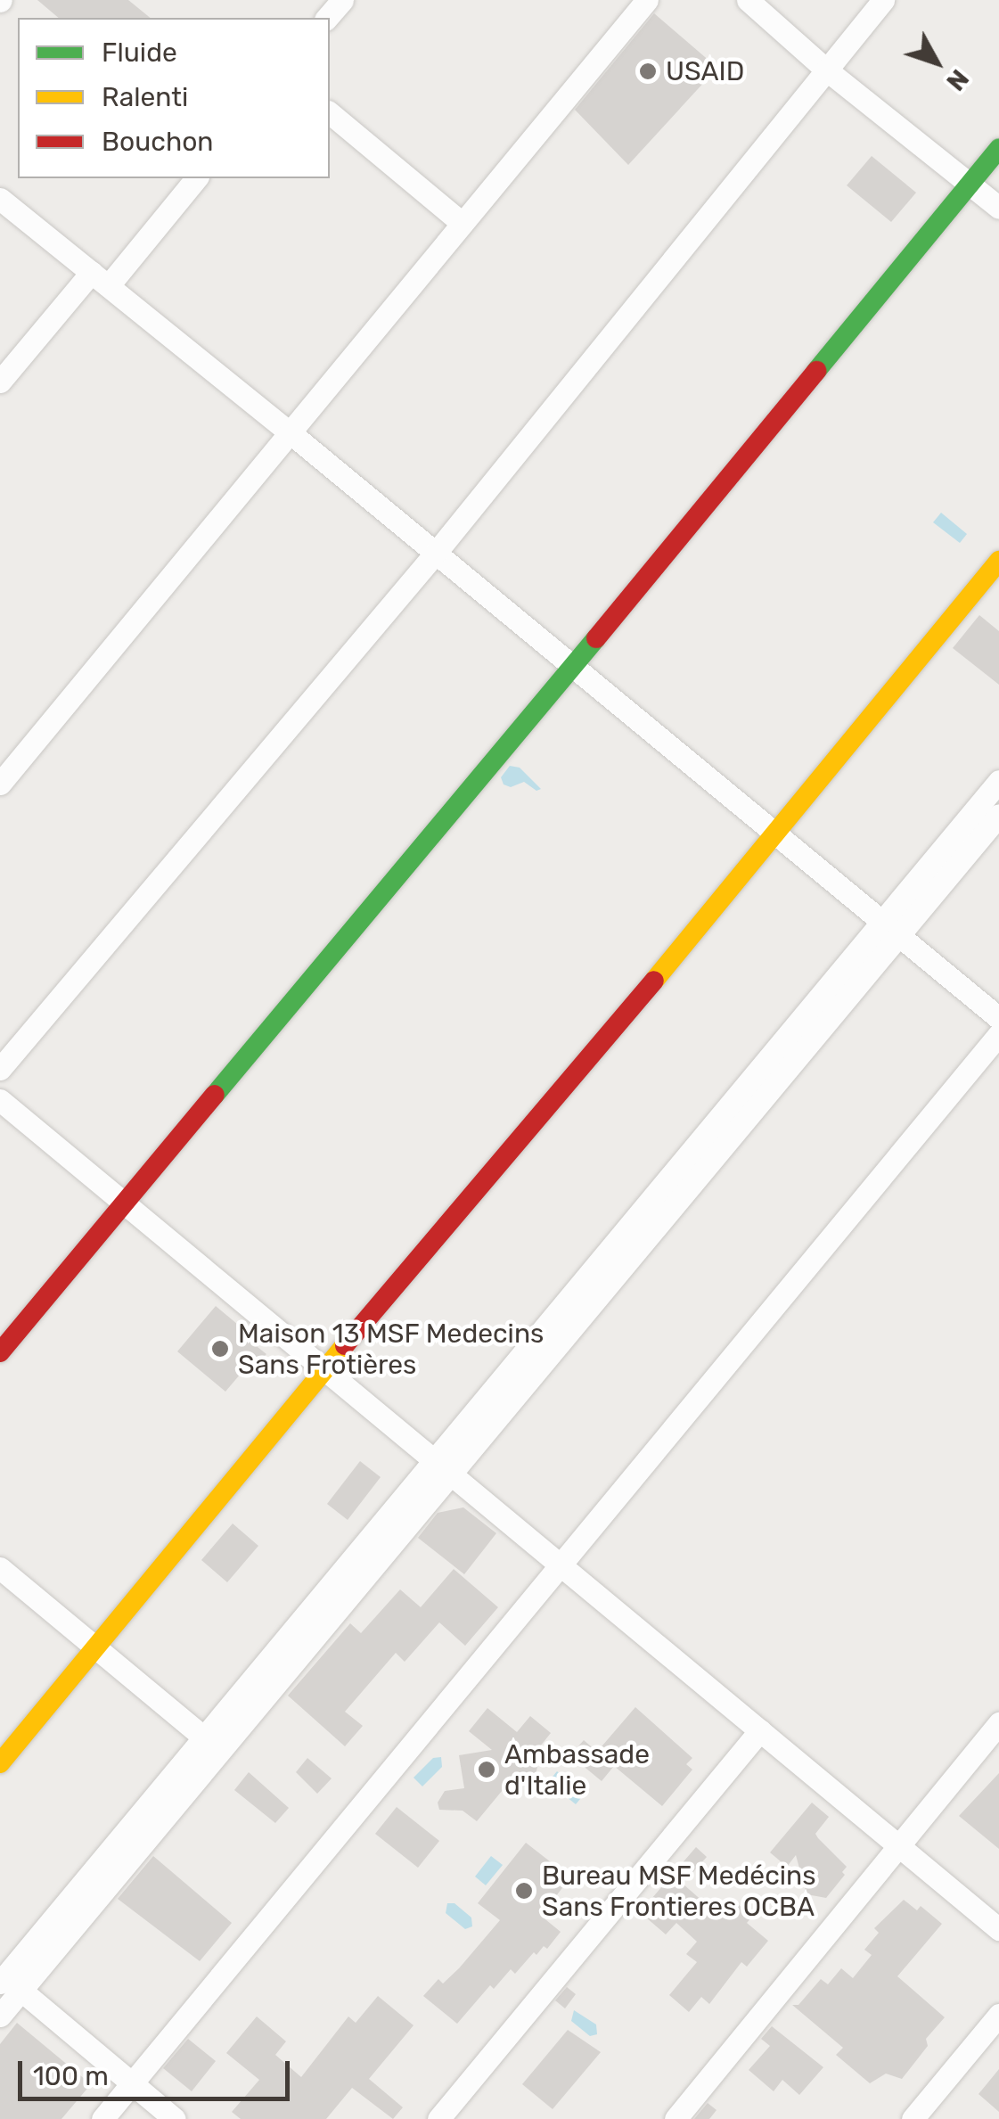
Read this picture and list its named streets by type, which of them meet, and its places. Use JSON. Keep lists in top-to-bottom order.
{
  "places": [
    "USAID",
    "Maison 13 MSF Medecins Sans Frotières",
    "Ambassade d'Italie",
    "Bureau MSF Medécins Sans Frontieres OCBA"
  ],
  "legend": ["Fluide", "Ralenti", "Bouchon"],
  "scale_bar": "100 m",
  "north": "bottom right"
}
